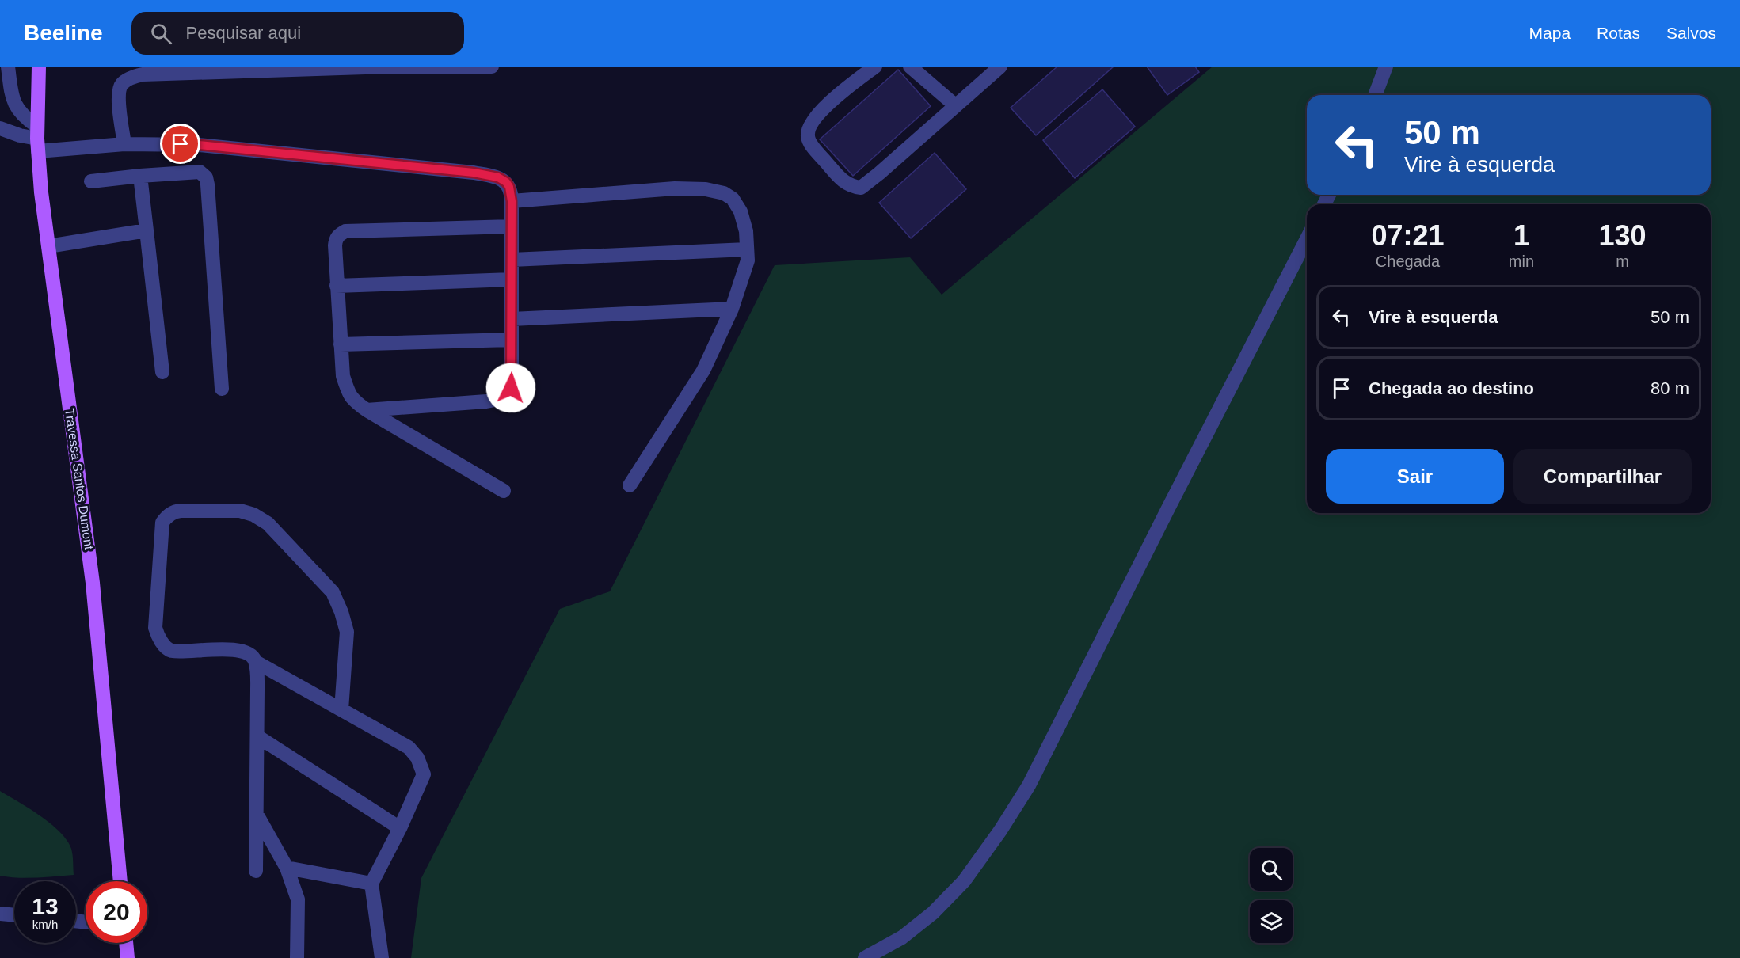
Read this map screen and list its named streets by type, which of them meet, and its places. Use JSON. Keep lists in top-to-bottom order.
{
  "streets": {
    "main road": ["Travessa Santos Dumont"]
  },
  "page": {
    "header": "Beeline",
    "search": "Pesquisar aqui",
    "nav": ["Mapa", "Rotas", "Salvos"],
    "turn": ["50 m", "Vire à esquerda"],
    "eta": [
      "07:21",
      "Chegada",
      "1",
      "min",
      "130",
      "m"
    ],
    "list": [
      {
        "name": "Vire à esquerda",
        "value": "50 m"
      },
      {
        "name": "Chegada ao destino",
        "value": "80 m"
      }
    ],
    "buttons": ["Sair", "Compartilhar"],
    "speed": "13 km/h",
    "limit": "20"
  }
}
